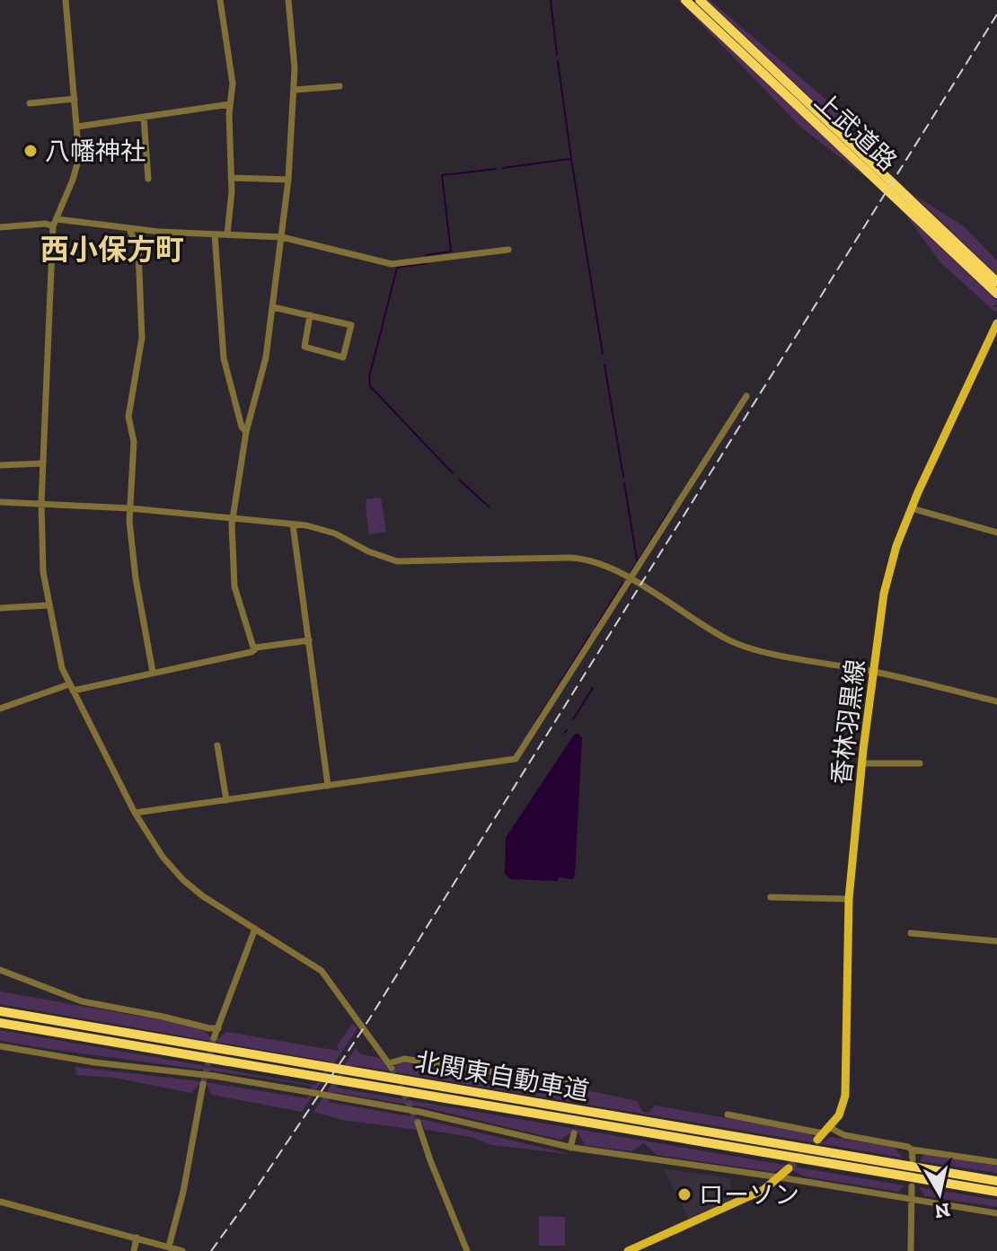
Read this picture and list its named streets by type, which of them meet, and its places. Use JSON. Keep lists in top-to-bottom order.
{
  "streets": {
    "highway": ["上武道路", "北関東自動車道"],
    "main road": ["香林羽黒線"]
  },
  "districts": ["西小保方町"],
  "places": ["八幡神社", "ローソン"],
  "north": "bottom"
}
